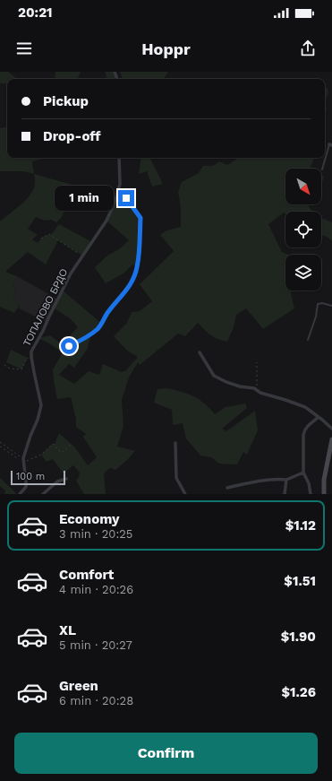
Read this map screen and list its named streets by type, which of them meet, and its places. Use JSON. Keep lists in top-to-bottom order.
{
  "streets": {
    "street": ["ТОПАЛОВО БРДО"]
  },
  "scale_bar": "100 m",
  "north": "bottom right",
  "page": {
    "status": "20:21",
    "header": "Hoppr",
    "banner": ["Pickup", "Drop-off"],
    "bubble": "1 min",
    "scale": "100 m",
    "list": [
      {
        "name": "Economy",
        "note": "3 min · 20:25",
        "value": "$1.12"
      },
      {
        "name": "Comfort",
        "note": "4 min · 20:26",
        "value": "$1.51"
      },
      {
        "name": "XL",
        "note": "5 min · 20:27",
        "value": "$1.90"
      },
      {
        "name": "Green",
        "note": "6 min · 20:28",
        "value": "$1.26"
      }
    ],
    "buttons": "Confirm"
  }
}
